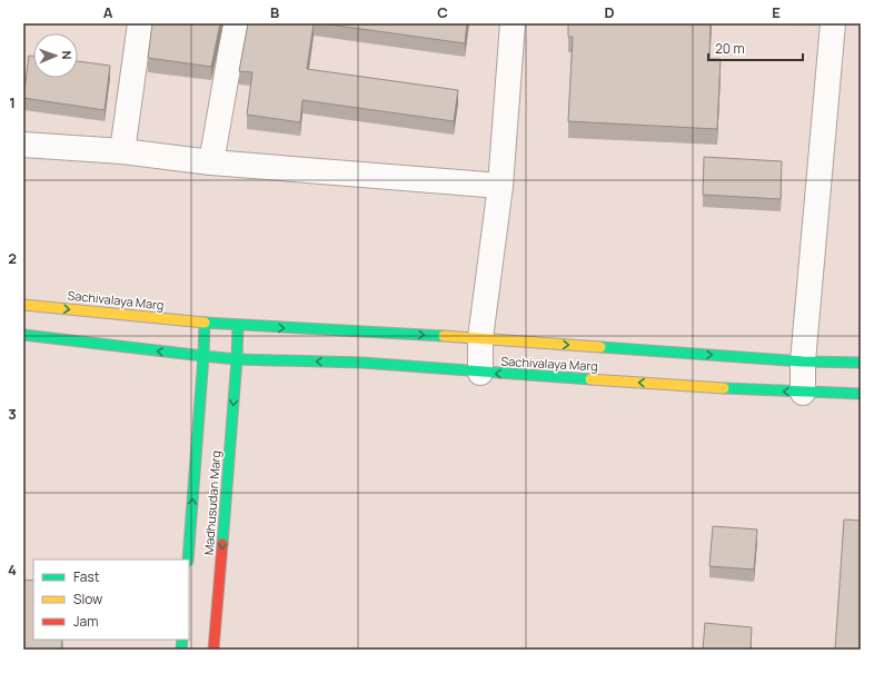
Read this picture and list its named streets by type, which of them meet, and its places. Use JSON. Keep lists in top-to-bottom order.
{
  "streets": {
    "main road": ["Sachivalaya Marg", "Madhusudan Marg"]
  },
  "crossings": [
    ["Sachivalaya Marg", "Madhusudan Marg"]
  ],
  "legend": ["Fast", "Slow", "Jam"],
  "scale_bar": "20 m",
  "north": "right",
  "grid": {
    "columns": [
      "A",
      "B",
      "C",
      "D",
      "E"
    ],
    "rows": [
      "1",
      "2",
      "3",
      "4"
    ]
  }
}
